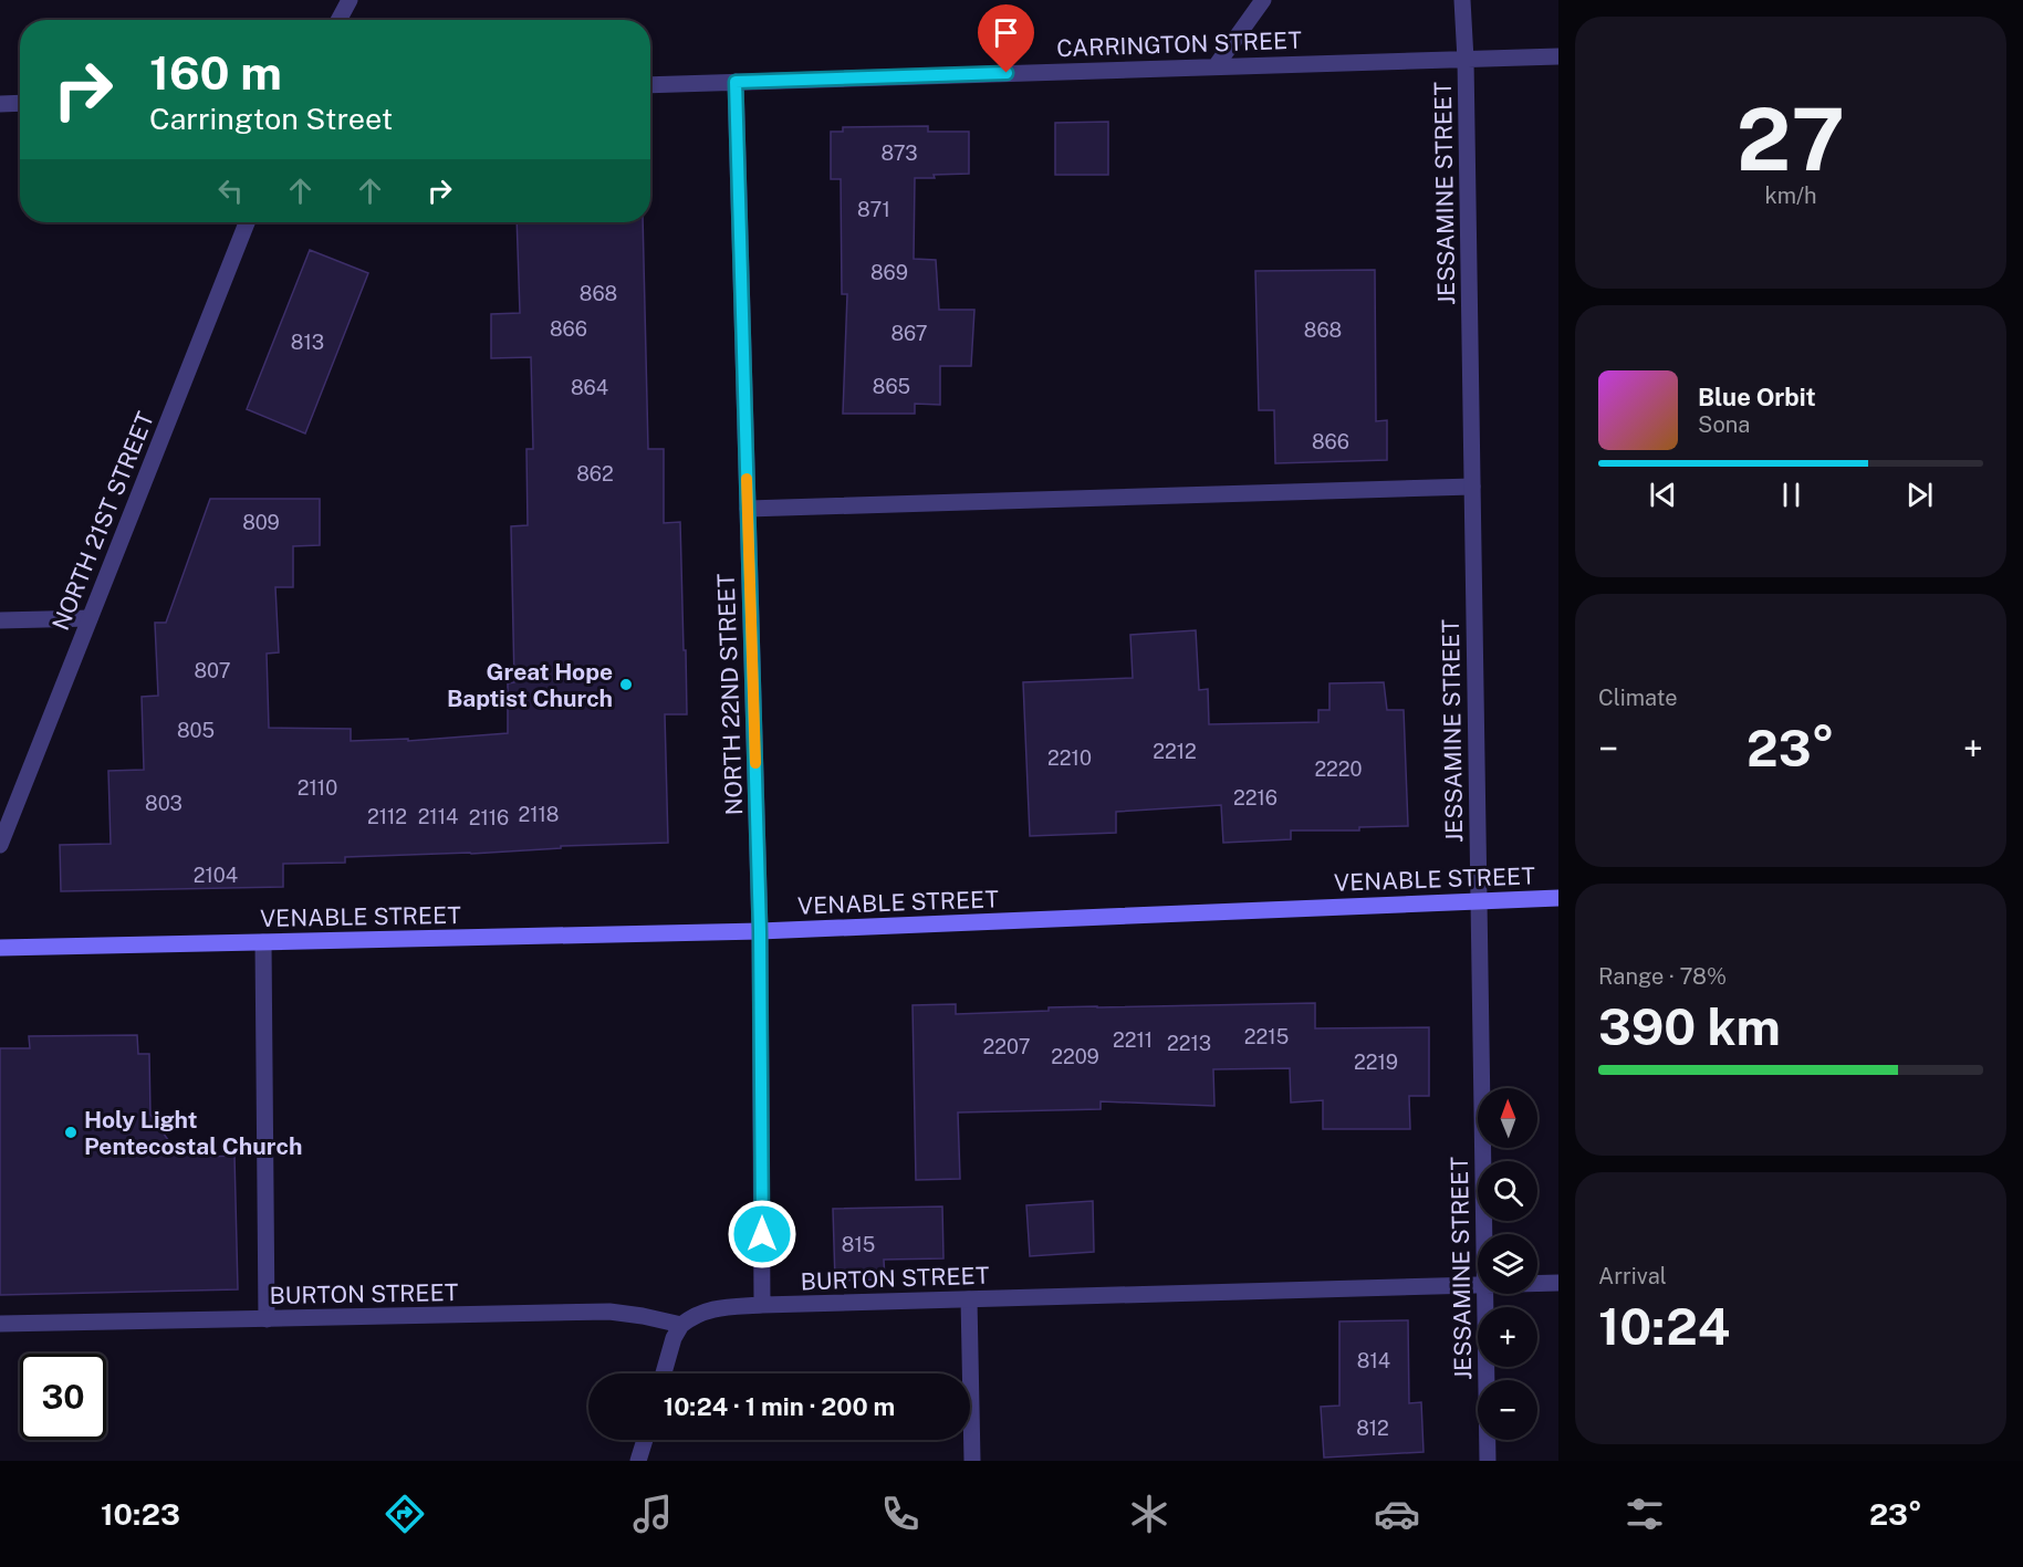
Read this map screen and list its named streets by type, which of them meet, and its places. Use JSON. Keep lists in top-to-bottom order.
{
  "streets": {
    "street": [
      "CARRINGTON STREET",
      "JESSAMINE STREET",
      "NORTH 21ST STREET",
      "NORTH 22ND STREET",
      "VENABLE STREET",
      "BURTON STREET"
    ]
  },
  "crossings": [
    ["CARRINGTON STREET", "JESSAMINE STREET"],
    ["CARRINGTON STREET", "NORTH 22ND STREET"],
    ["JESSAMINE STREET", "VENABLE STREET"],
    ["NORTH 22ND STREET", "VENABLE STREET"],
    ["NORTH 22ND STREET", "BURTON STREET"]
  ],
  "places": ["Great Hope Baptist Church", "Holy Light Pentecostal Church"],
  "house_numbers": [
    "873",
    "871",
    "869",
    "868",
    "866",
    "868",
    "867",
    "813",
    "865",
    "864",
    "866",
    "862",
    "809",
    "807",
    "805",
    "2212",
    "2210",
    "2220",
    "2110",
    "2216",
    "803",
    "2118",
    "2112",
    "2114",
    "2116",
    "2104",
    "2215",
    "2211",
    "2213",
    "2207",
    "2209",
    "2219",
    "815",
    "814",
    "812"
  ],
  "north": "top",
  "page": {
    "tile": [
      ["27", "km/h"],
      "Climate",
      ["Range · 78%", "390 km"],
      ["Arrival", "10:24"]
    ],
    "turn": ["160 m", "Carrington Street"],
    "song": ["Blue Orbit", "Sona"],
    "heat": ["−", "23°", "+"],
    "map_buttons": ["+", "−"],
    "limit": "30",
    "trip": "10:24 · 1 min · 200 m",
    "tabs": ["10:23", "23°"]
  }
}
